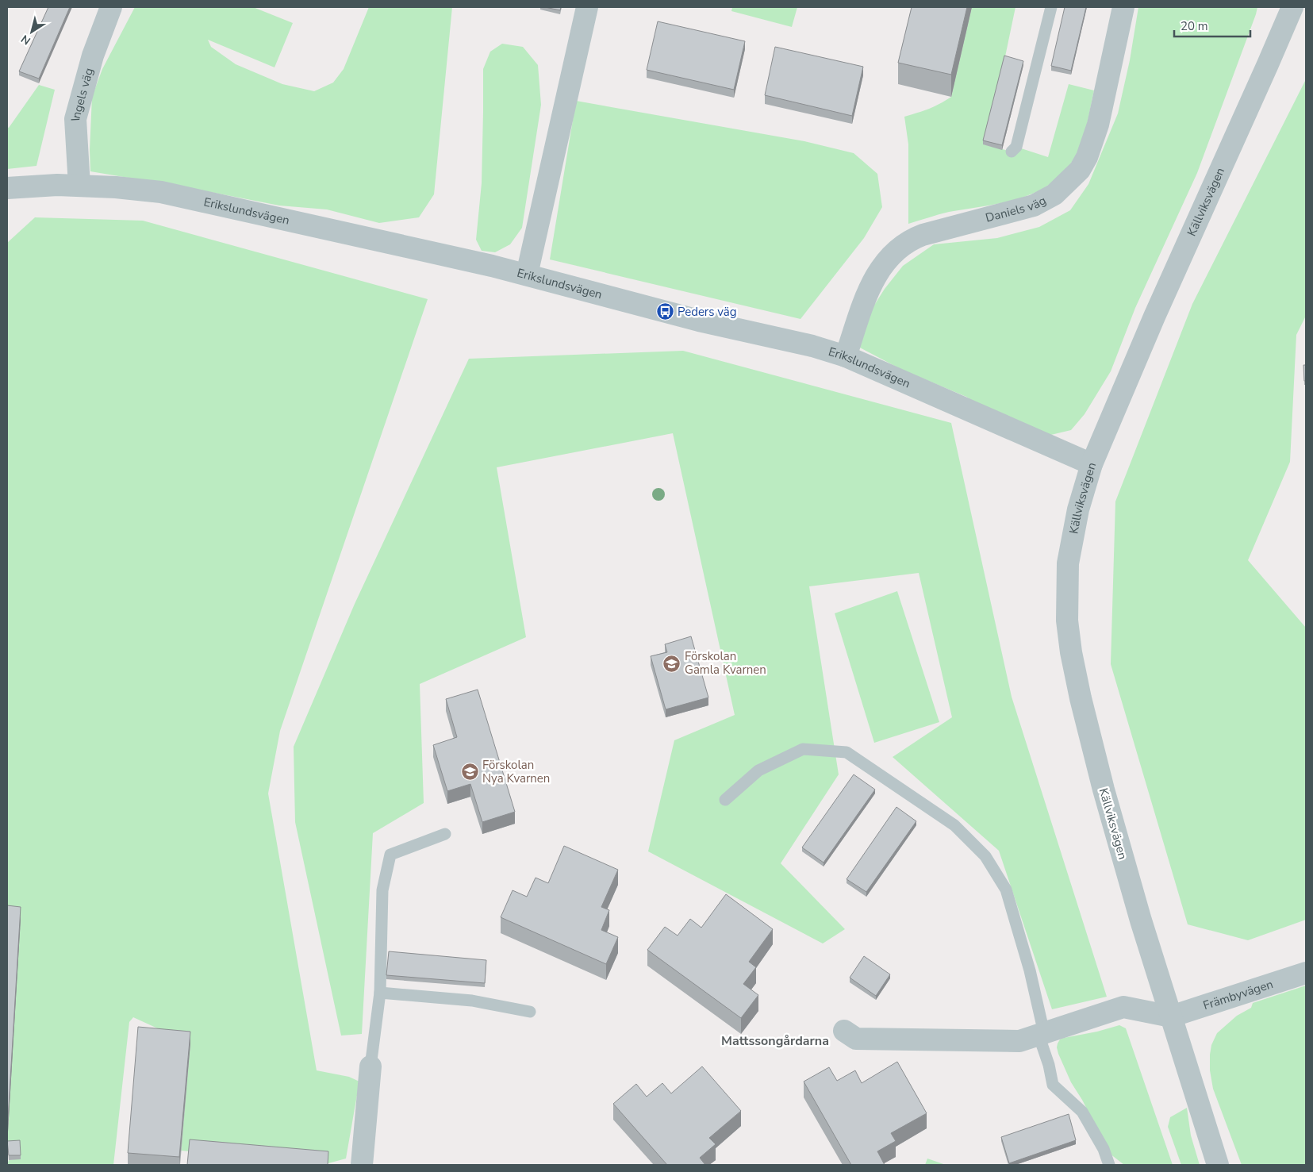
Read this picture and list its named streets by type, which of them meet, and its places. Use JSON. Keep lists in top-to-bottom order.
{
  "streets": {
    "street": [
      "Ingels väg",
      "Källviksvägen",
      "Daniels väg",
      "Erikslundsvägen",
      "Främbyvägen"
    ]
  },
  "crossings": [
    ["Ingels väg", "Erikslundsvägen"],
    ["Källviksvägen", "Erikslundsvägen"],
    ["Källviksvägen", "Främbyvägen"],
    ["Daniels väg", "Erikslundsvägen"]
  ],
  "districts": ["Mattssongårdarna"],
  "places": {
    "bus stop": ["Peders väg"],
    "school or university": ["Förskolan Gamla Kvarnen", "Förskolan Nya Kvarnen"]
  },
  "scale_bar": "20 m",
  "north": "bottom left"
}
